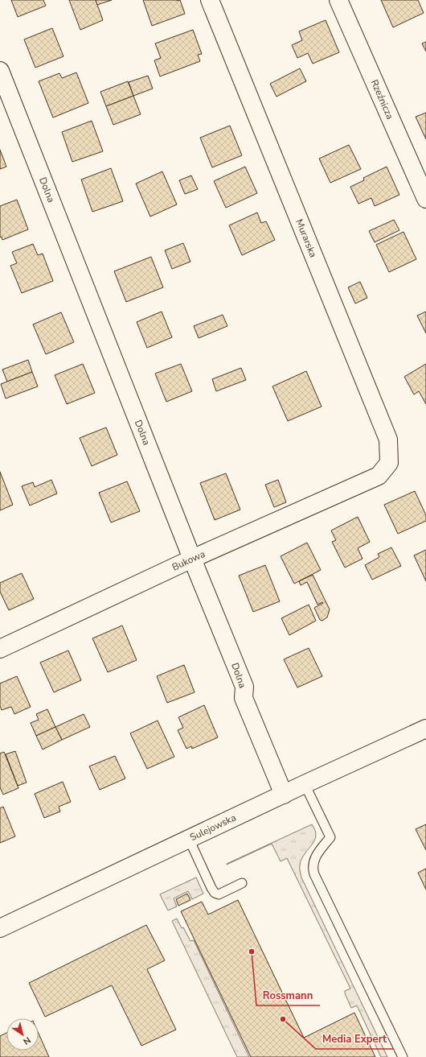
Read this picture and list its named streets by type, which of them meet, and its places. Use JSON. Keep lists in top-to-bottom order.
{
  "streets": {
    "street": [
      "Rzeźnicza",
      "Dolna",
      "Murarska",
      "Bukowa",
      "Sulejowska"
    ]
  },
  "crossings": [
    ["Dolna", "Bukowa"],
    ["Dolna", "Sulejowska"],
    ["Murarska", "Bukowa"]
  ],
  "places": ["Rossmann", "Media Expert"],
  "north": "bottom right"
}
